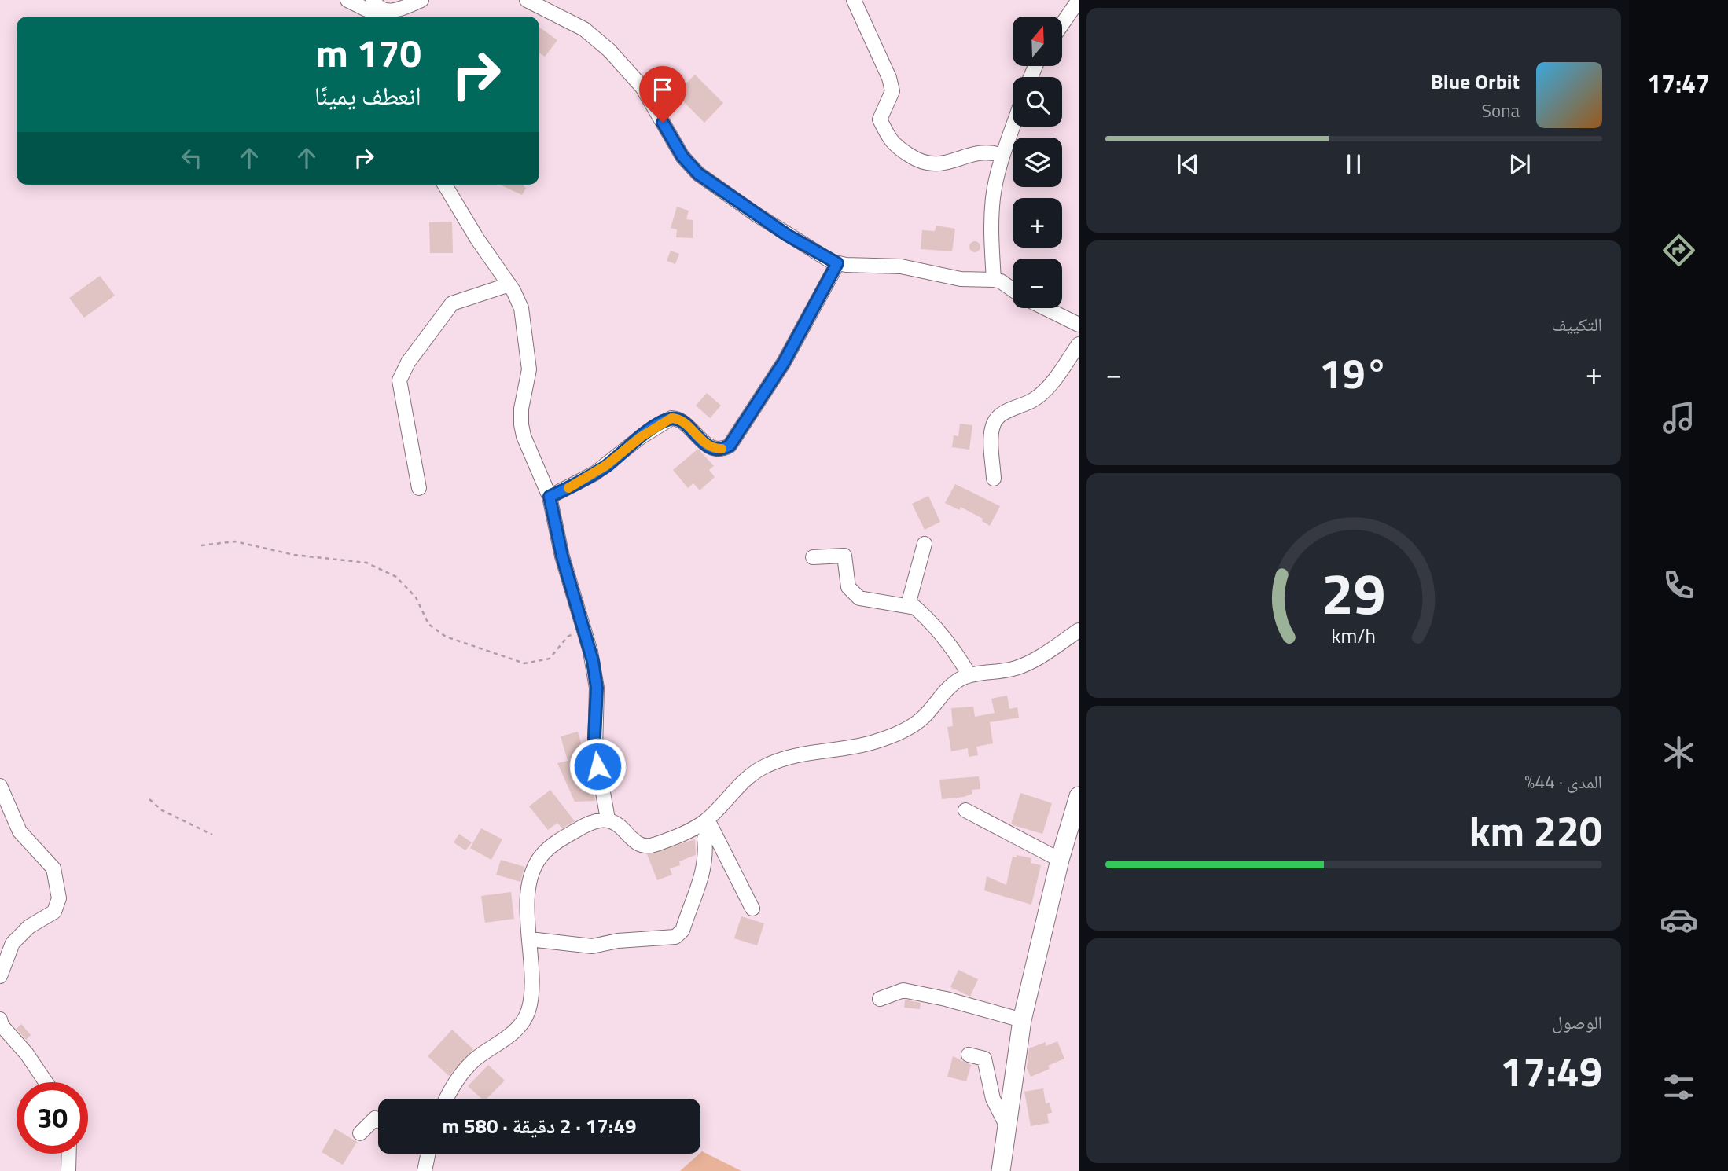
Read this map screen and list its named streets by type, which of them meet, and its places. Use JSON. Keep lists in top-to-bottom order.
{
  "north": "top",
  "page": {
    "tabs": "17:47",
    "map_buttons": ["+", "−"],
    "turn": ["170 m", "انعطف يمينًا"],
    "song": ["Blue Orbit", "Sona"],
    "tile": [
      "التكييف",
      ["المدى · 44%", "220 km"],
      ["الوصول", "17:49"]
    ],
    "heat": ["−", "19°", "+"],
    "limit": "30",
    "trip": "17:49 · 2 دقيقة · 580 m",
    "gauge": ["29", "km/h"]
  }
}
